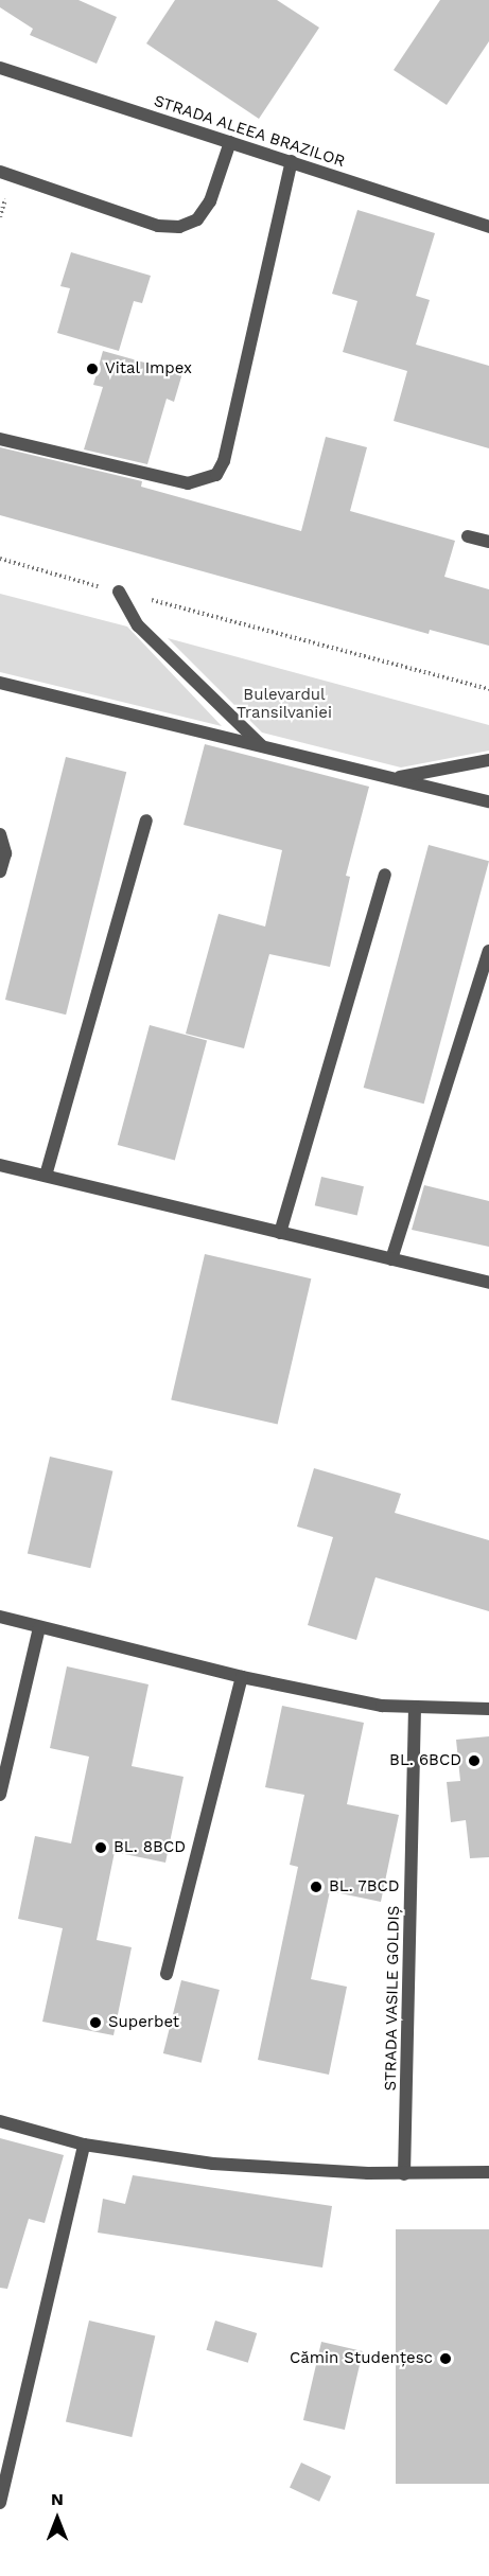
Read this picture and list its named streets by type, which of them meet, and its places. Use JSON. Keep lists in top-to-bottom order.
{
  "streets": {
    "street": ["STRADA ALEEA BRAZILOR", "STRADA VASILE GOLDIȘ"]
  },
  "parks": ["Bulevardul Transilvaniei"],
  "places": [
    "Vital Impex",
    "BL. 6BCD",
    "BL. 8BCD",
    "BL. 7BCD",
    "Superbet",
    "Cămin Studențesc"
  ],
  "north": "top"
}
